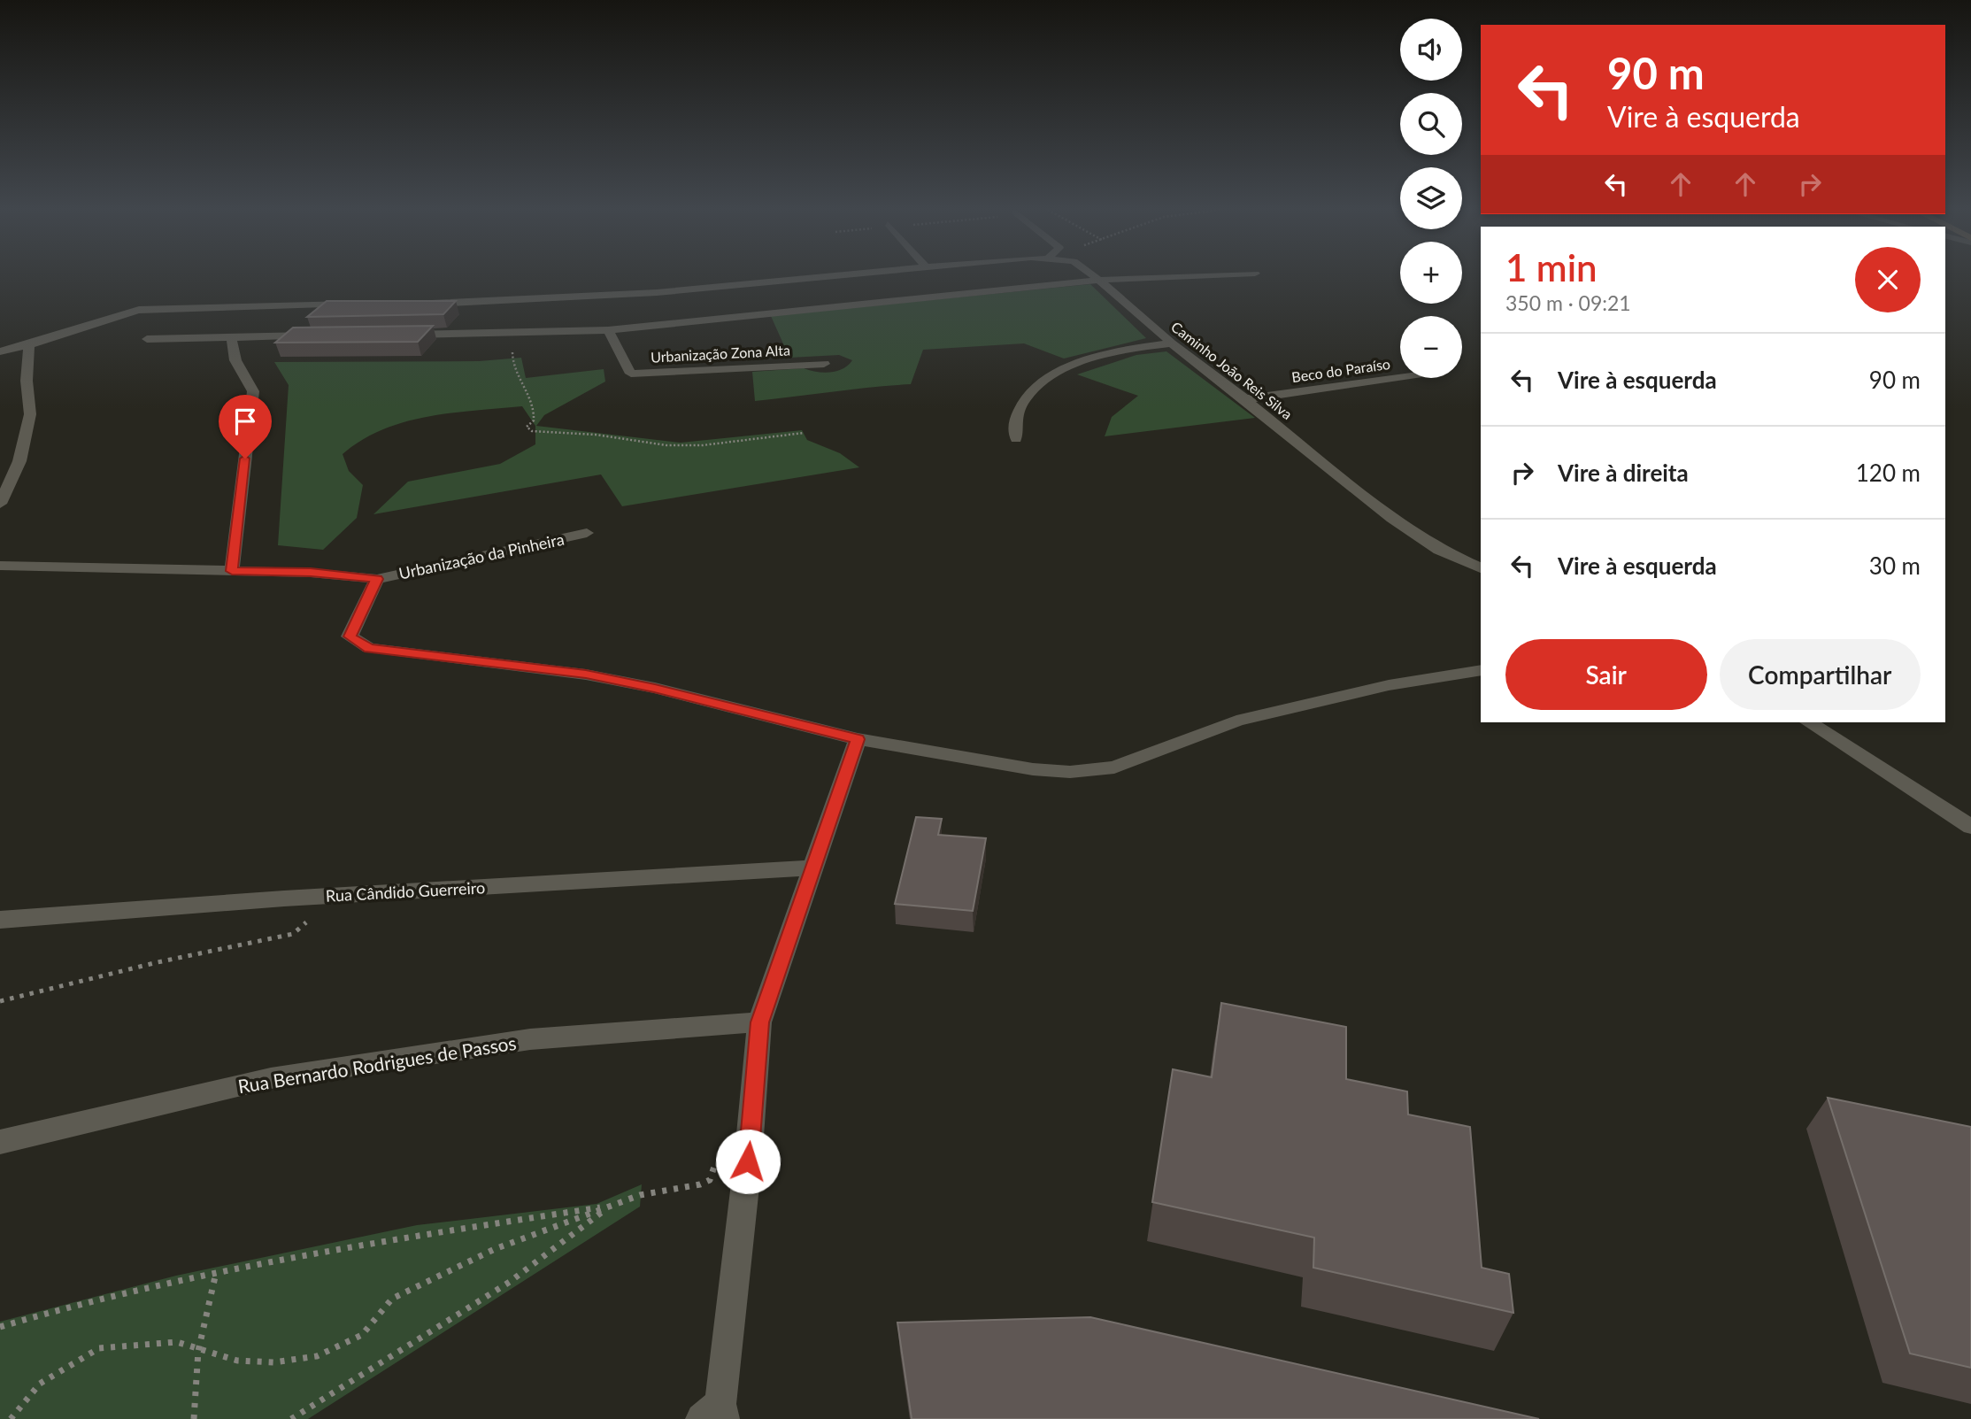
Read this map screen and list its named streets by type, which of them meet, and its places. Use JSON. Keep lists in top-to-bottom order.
{
  "streets": {
    "street": [
      "Urbanização Zona Alta",
      "Caminho João Reis Silva",
      "Beco do Paraíso",
      "Urbanização da Pinheira",
      "Rua Cândido Guerreiro",
      "Rua Bernardo Rodrigues de Passos"
    ]
  },
  "crossings": [
    ["Urbanização Zona Alta", "Caminho João Reis Silva"],
    ["Caminho João Reis Silva", "Beco do Paraíso"]
  ],
  "page": {
    "map_buttons": ["+", "−"],
    "turn": ["90 m", "Vire à esquerda"],
    "heading": ["1 min", "350 m · 09:21"],
    "list": [
      {
        "name": "Vire à esquerda",
        "value": "90 m"
      },
      {
        "name": "Vire à direita",
        "value": "120 m"
      },
      {
        "name": "Vire à esquerda",
        "value": "30 m"
      }
    ],
    "buttons": ["Sair", "Compartilhar"]
  }
}
